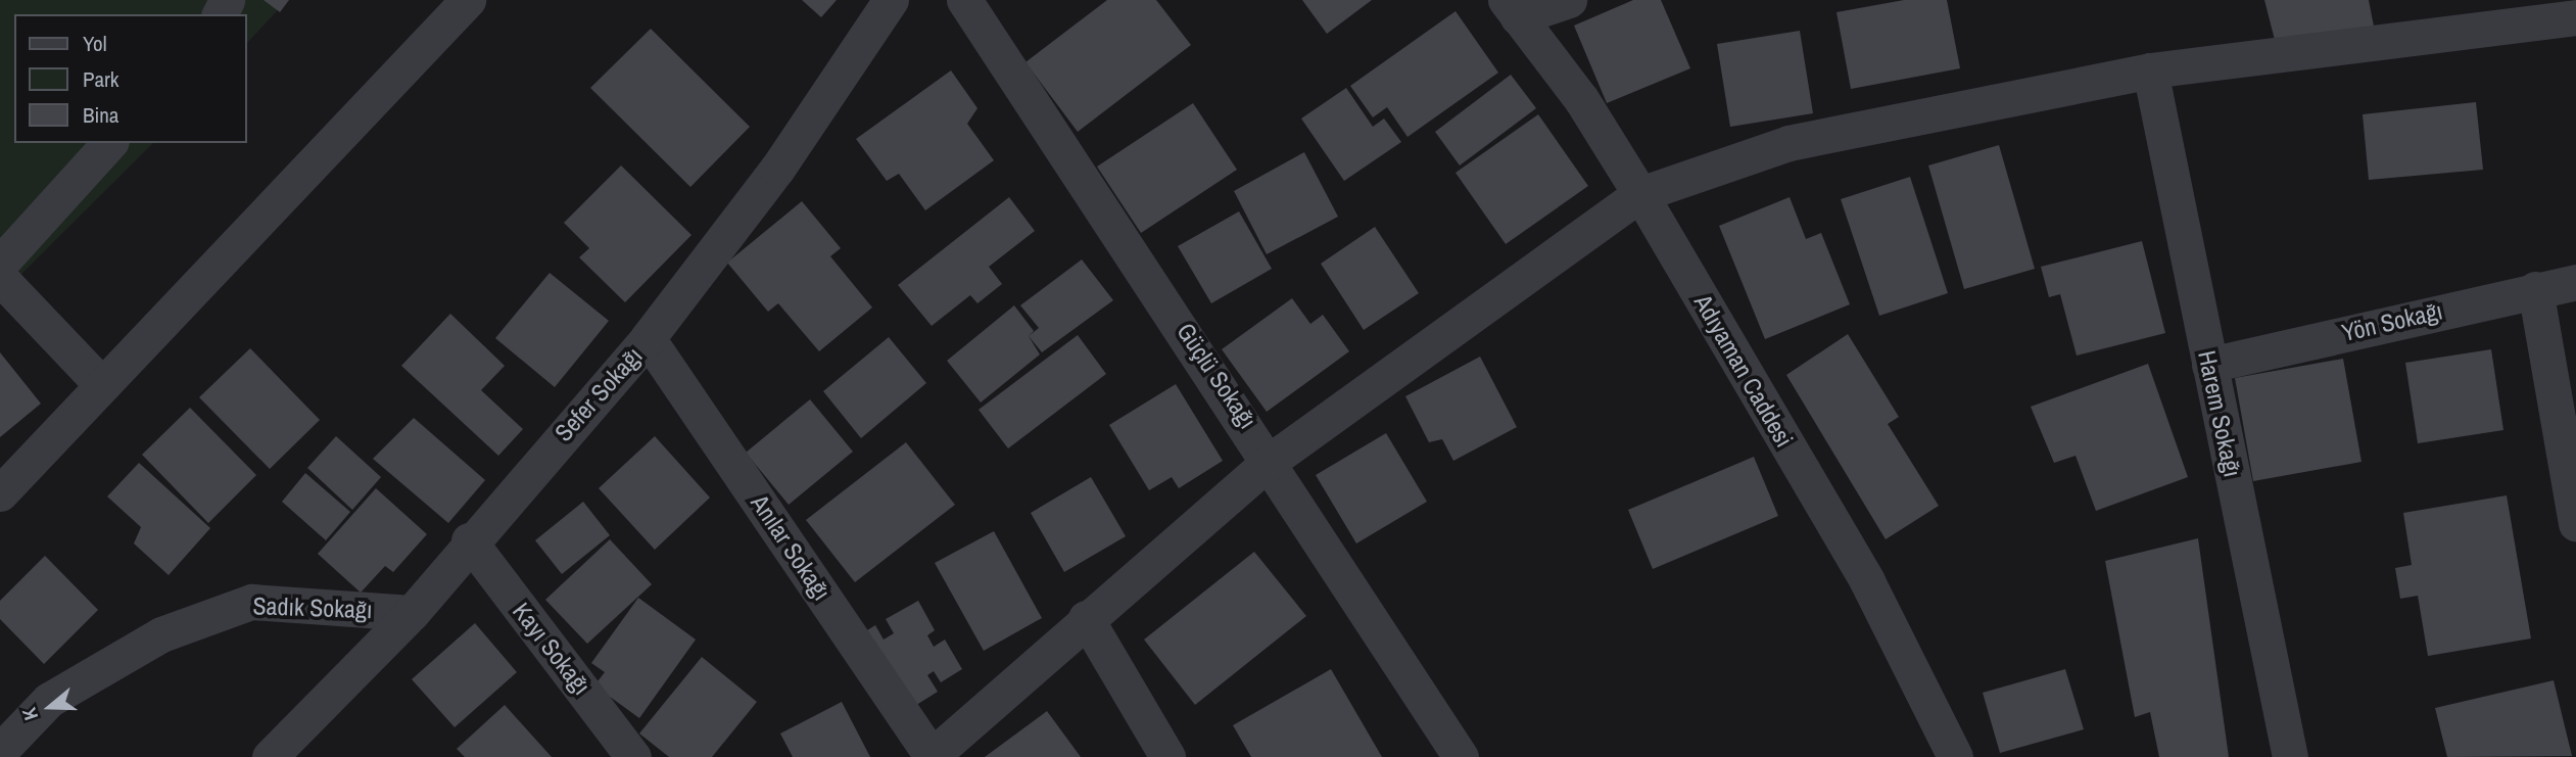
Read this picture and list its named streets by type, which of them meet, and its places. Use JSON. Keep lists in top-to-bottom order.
{
  "streets": {
    "street": [
      "Yön Sokağı",
      "Adıyaman Caddesi",
      "Güçlü Sokağı",
      "Sefer Sokağı",
      "Harem Sokağı",
      "Anılar Sokağı",
      "Sadık Sokağı",
      "Kayı Sokağı"
    ]
  },
  "crossings": [
    ["Yön Sokağı", "Harem Sokağı"],
    ["Sefer Sokağı", "Anılar Sokağı"],
    ["Sefer Sokağı", "Sadık Sokağı"],
    ["Sefer Sokağı", "Kayı Sokağı"]
  ],
  "legend": ["Yol", "Park", "Bina"],
  "north": "left"
}
